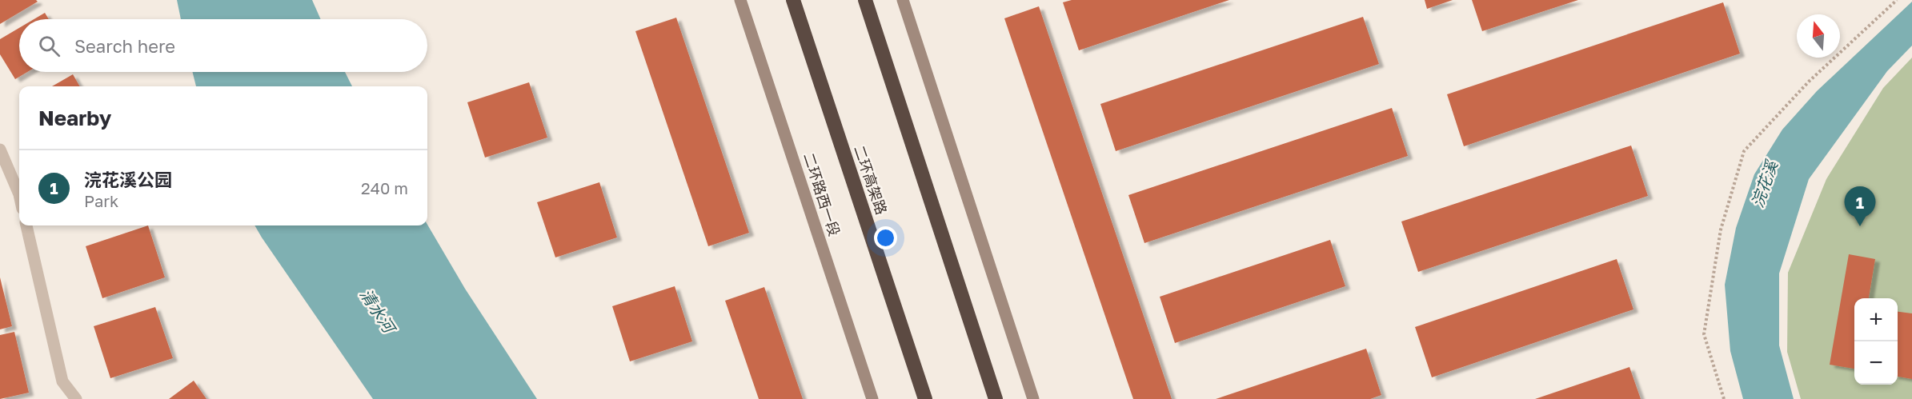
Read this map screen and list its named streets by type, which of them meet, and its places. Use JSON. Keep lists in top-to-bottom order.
{
  "streets": {
    "highway": ["二环高架路"],
    "main road": ["二环路西一段"]
  },
  "water": ["浣花溪", "清水河"],
  "north": "top",
  "page": {
    "search": "Search here",
    "heading": "Nearby",
    "list": [
      {
        "mark": "1",
        "name": "浣花溪公园",
        "note": "Park",
        "value": "240 m"
      }
    ],
    "pins": "1",
    "map_buttons": ["+", "−"]
  }
}
